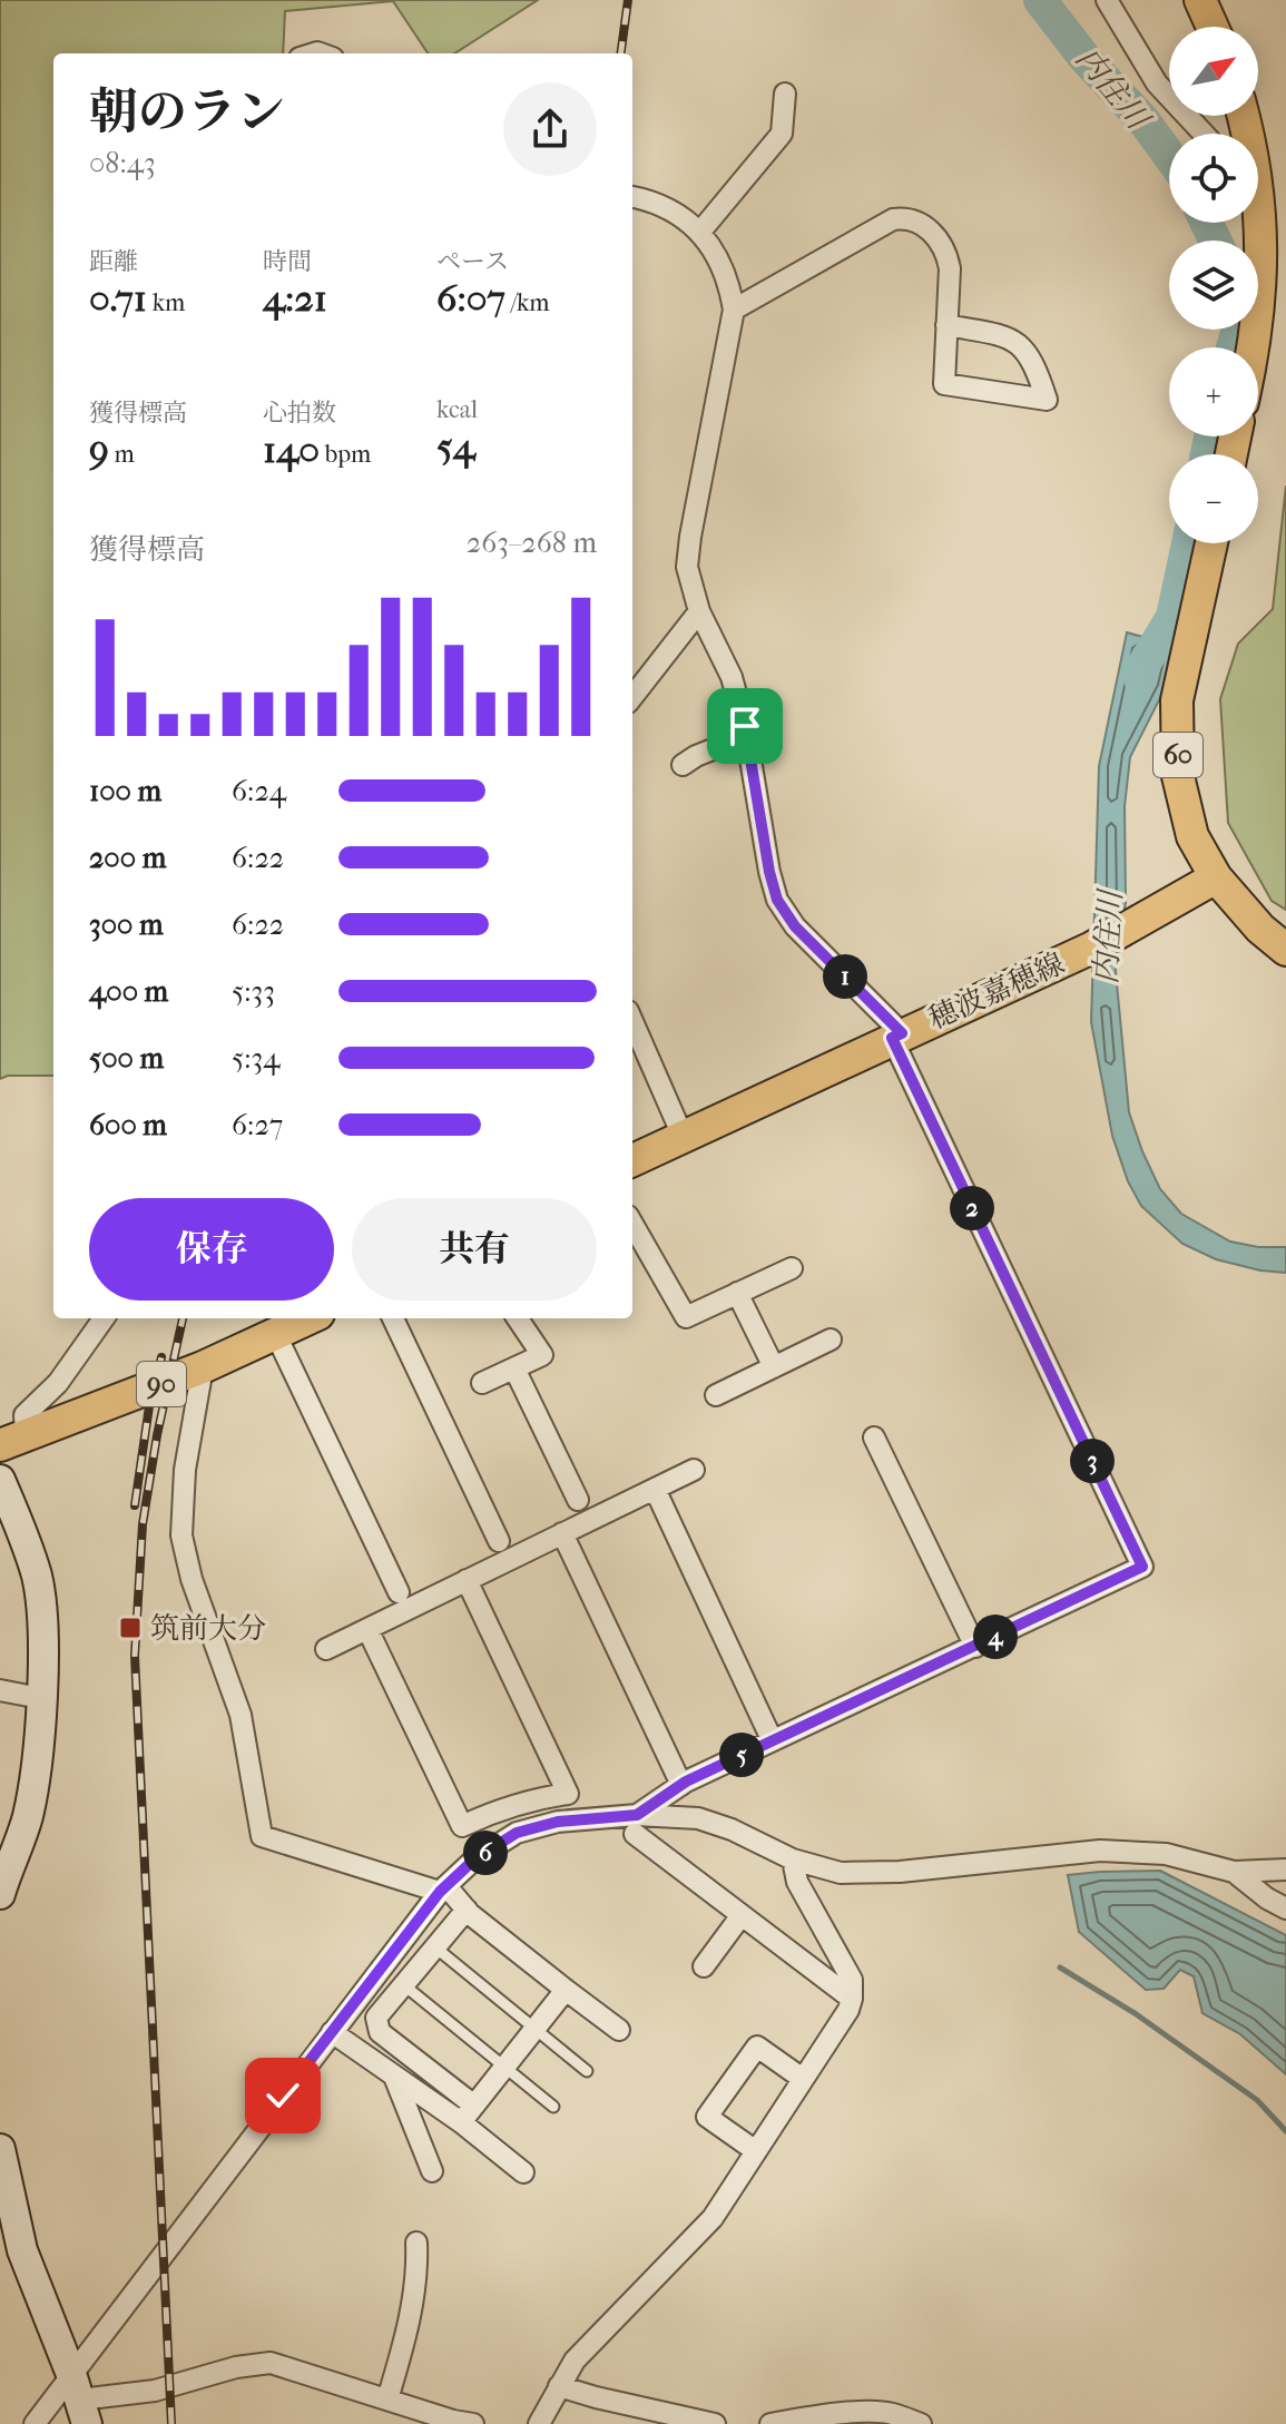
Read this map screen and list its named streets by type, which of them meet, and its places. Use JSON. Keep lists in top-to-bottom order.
{
  "streets": {
    "main road": ["60", "穂波嘉穂線", "90"]
  },
  "crossings": [
    ["60", "穂波嘉穂線"]
  ],
  "water": ["内住川"],
  "places": {
    "transit": ["筑前大分"]
  },
  "north": "top right",
  "page": {
    "map_buttons": ["+", "−"],
    "heading": ["朝のラン", "08:43"],
    "stats": [
      ["距離", "0.71 km"],
      ["時間", "4:21"],
      ["ペース", "6:07 /km"],
      ["獲得標高", "9 m"],
      ["心拍数", "140 bpm"],
      ["kcal", "54"]
    ],
    "chart": ["獲得標高", "263–268 m"],
    "list": [
      {
        "name": "100 m",
        "note": "6:24"
      },
      {
        "name": "200 m",
        "note": "6:22"
      },
      {
        "name": "300 m",
        "note": "6:22"
      },
      {
        "name": "400 m",
        "note": "5:33"
      },
      {
        "name": "500 m",
        "note": "5:34"
      },
      {
        "name": "600 m",
        "note": "6:27"
      }
    ],
    "pins": [
      "1",
      "2",
      "3",
      "4",
      "5",
      "6"
    ],
    "buttons": ["保存", "共有"]
  }
}
